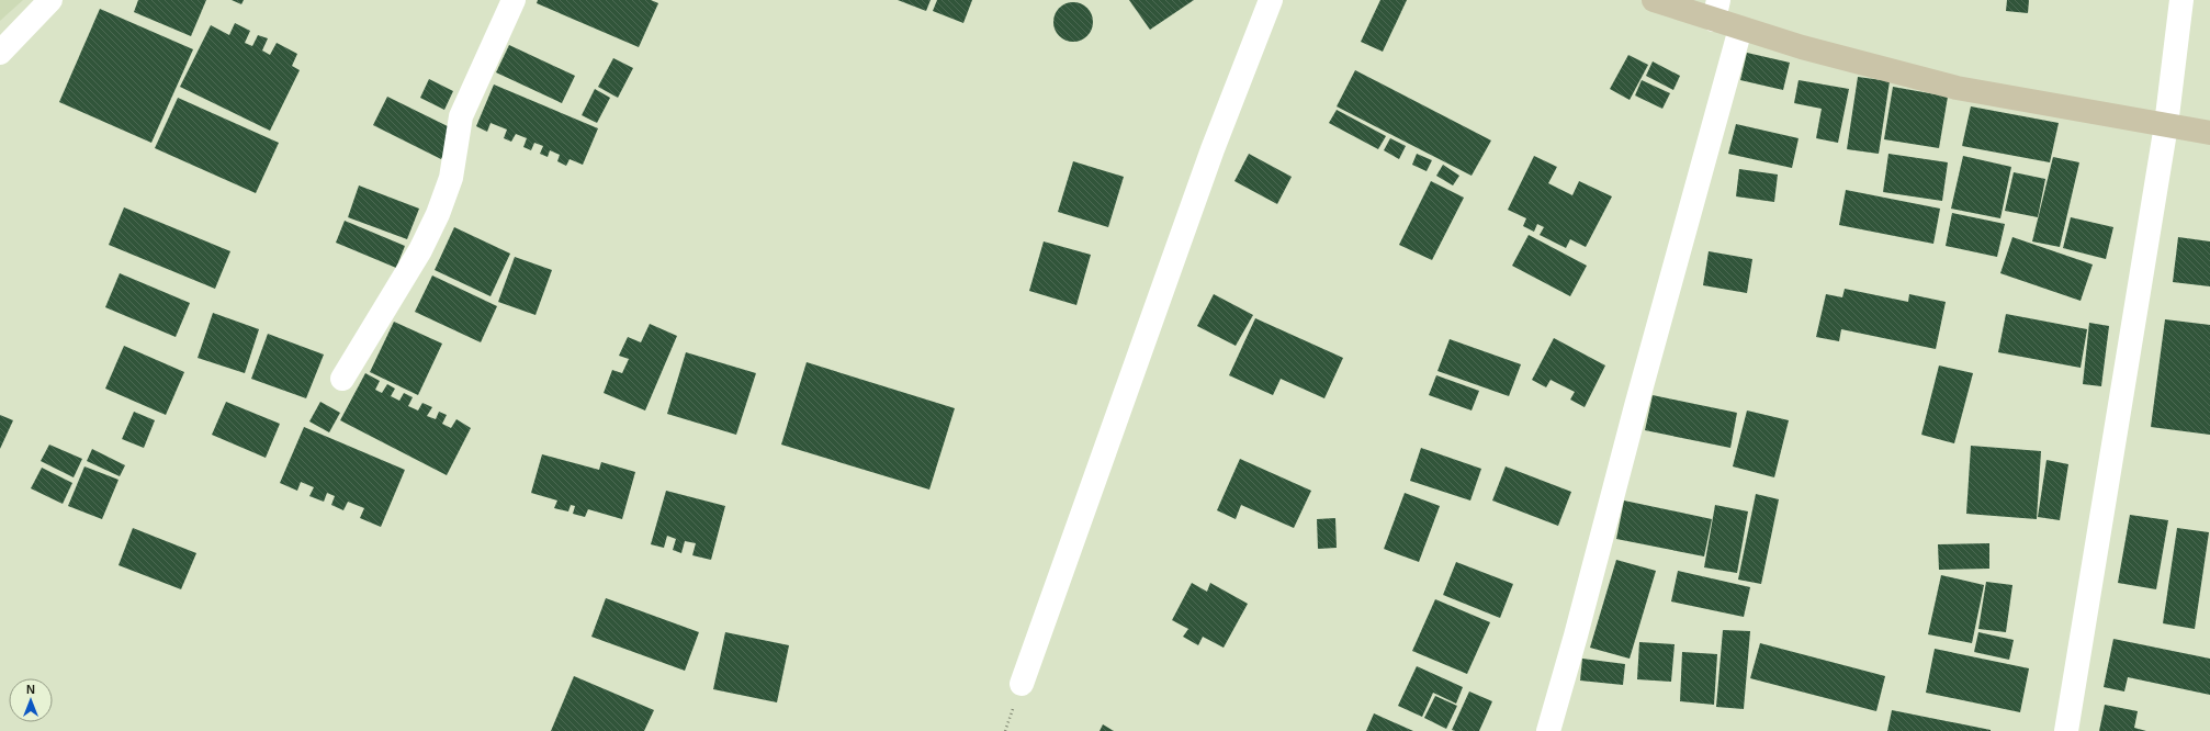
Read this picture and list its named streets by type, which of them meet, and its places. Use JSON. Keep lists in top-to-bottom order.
{
  "north": "top"
}
